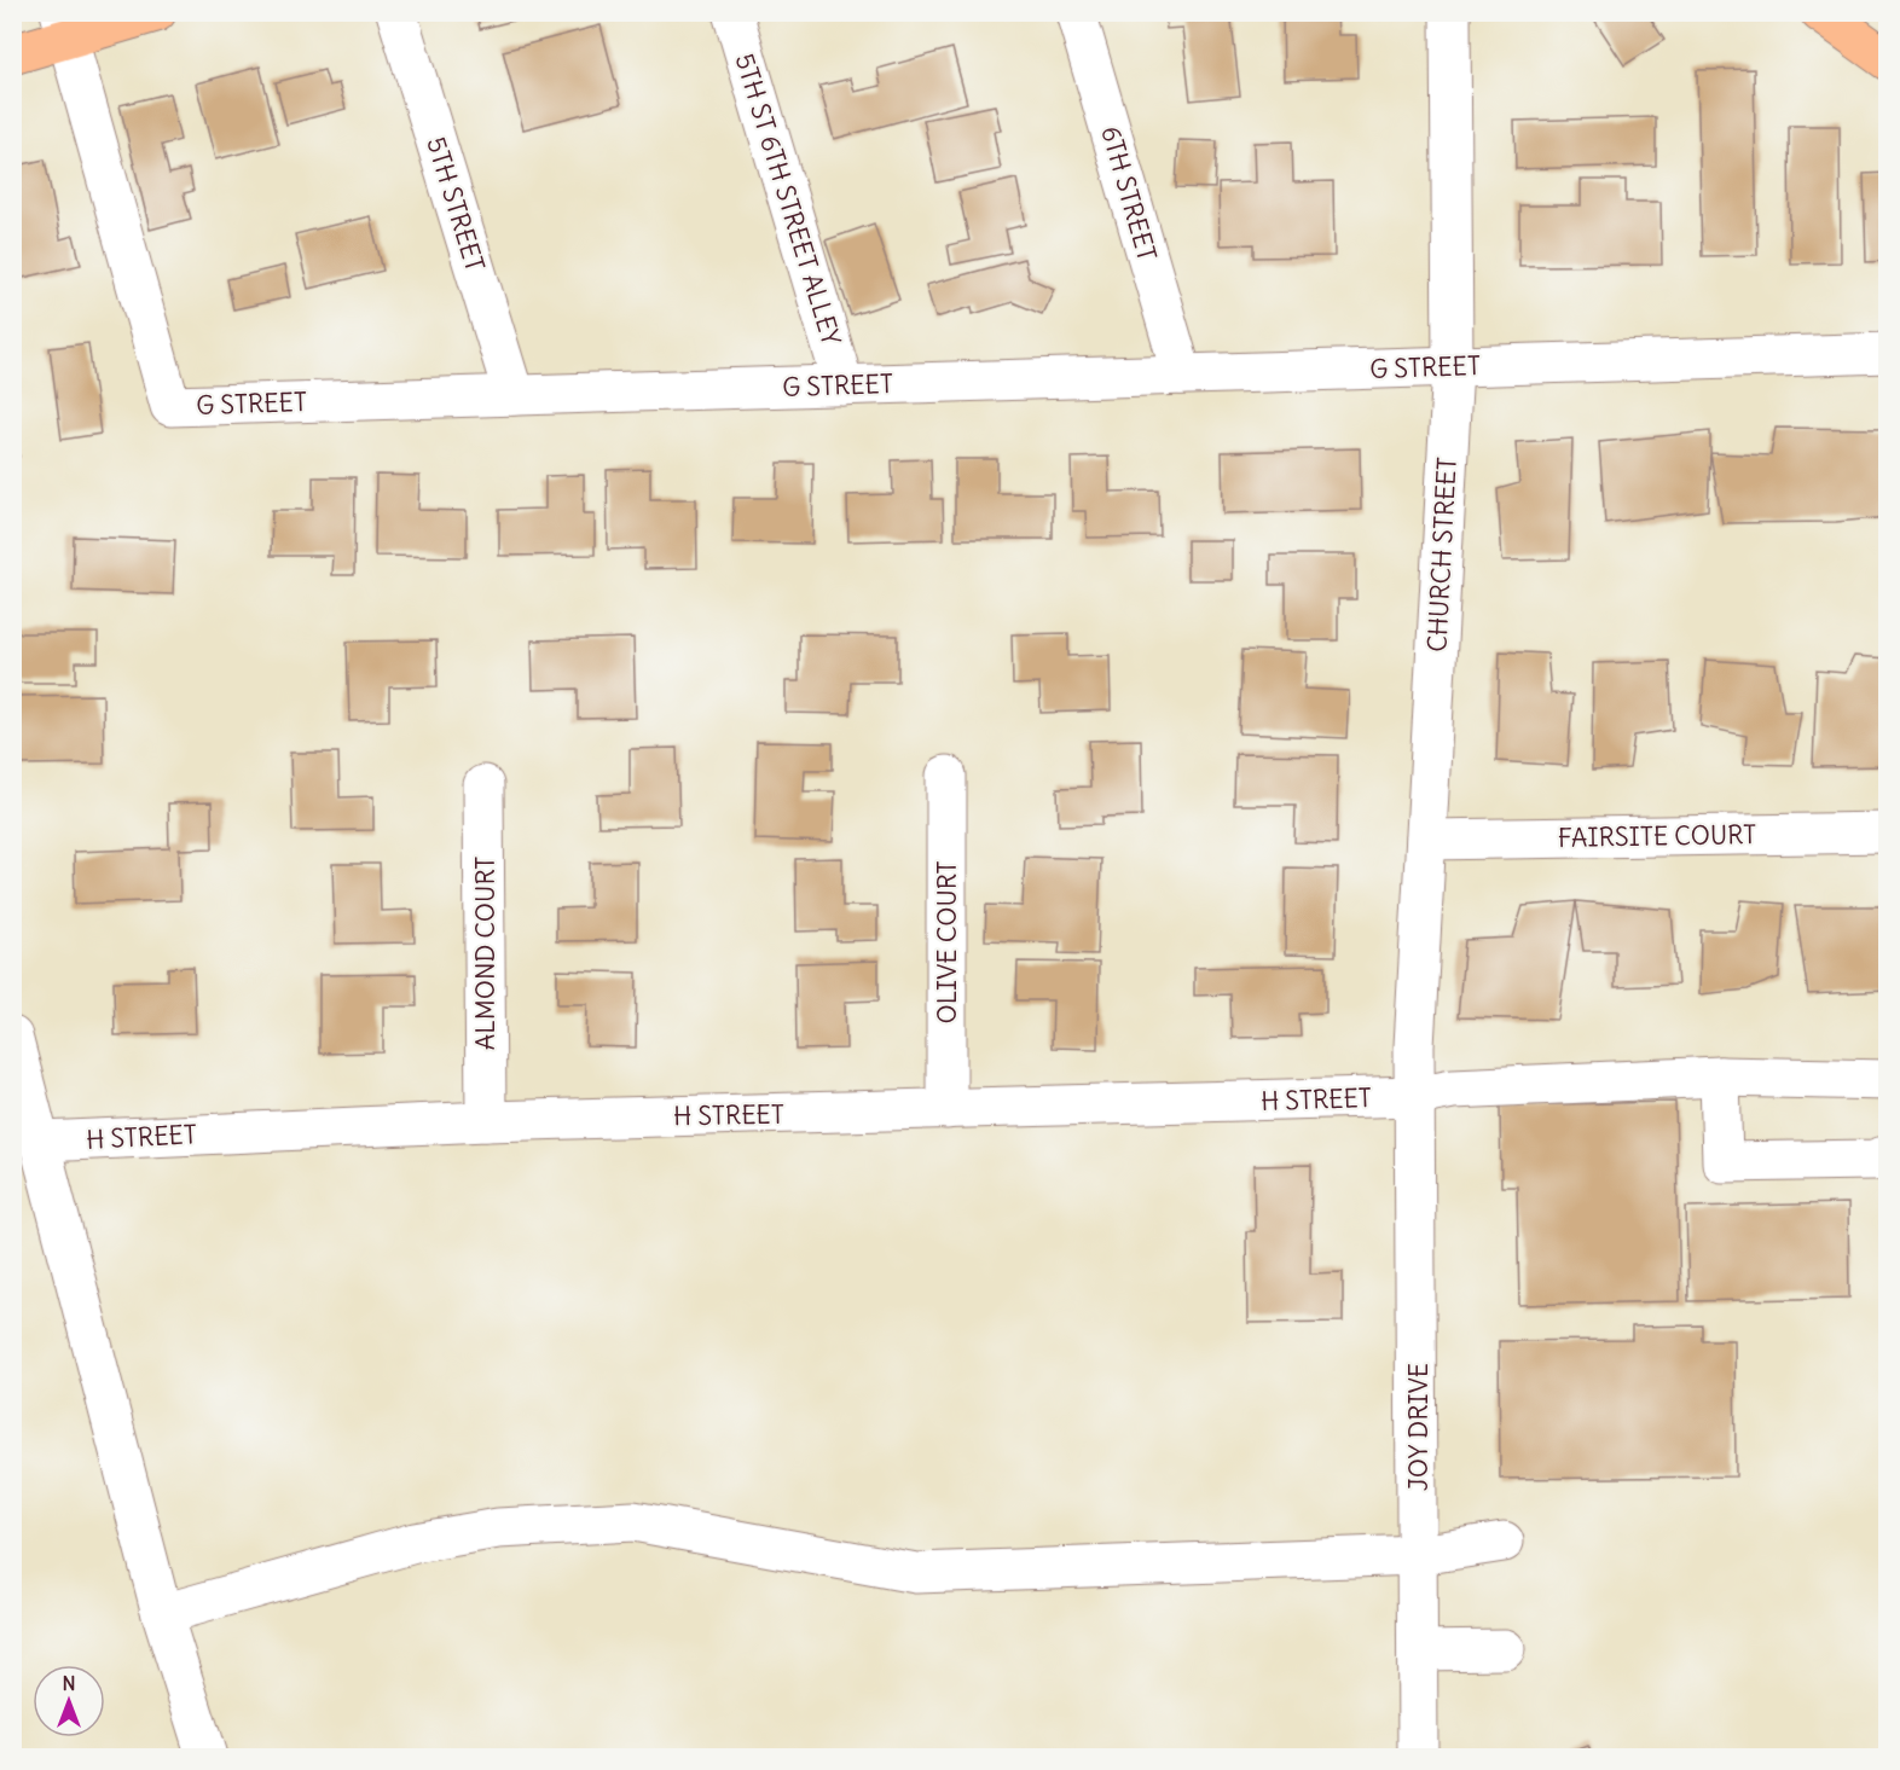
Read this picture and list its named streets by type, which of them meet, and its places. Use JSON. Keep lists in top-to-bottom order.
{
  "streets": {
    "street": [
      "6TH STREET",
      "5TH ST 6TH STREET ALLEY",
      "5TH STREET",
      "G STREET",
      "CHURCH STREET",
      "FAIRSITE COURT",
      "OLIVE COURT",
      "ALMOND COURT",
      "H STREET",
      "JOY DRIVE"
    ]
  },
  "crossings": [
    ["6TH STREET", "G STREET"],
    ["5TH ST 6TH STREET ALLEY", "G STREET"],
    ["5TH STREET", "G STREET"],
    ["G STREET", "CHURCH STREET"],
    ["CHURCH STREET", "FAIRSITE COURT"],
    ["CHURCH STREET", "H STREET"],
    ["CHURCH STREET", "JOY DRIVE"],
    ["OLIVE COURT", "H STREET"],
    ["ALMOND COURT", "H STREET"],
    ["H STREET", "JOY DRIVE"]
  ],
  "north": "top"
}
